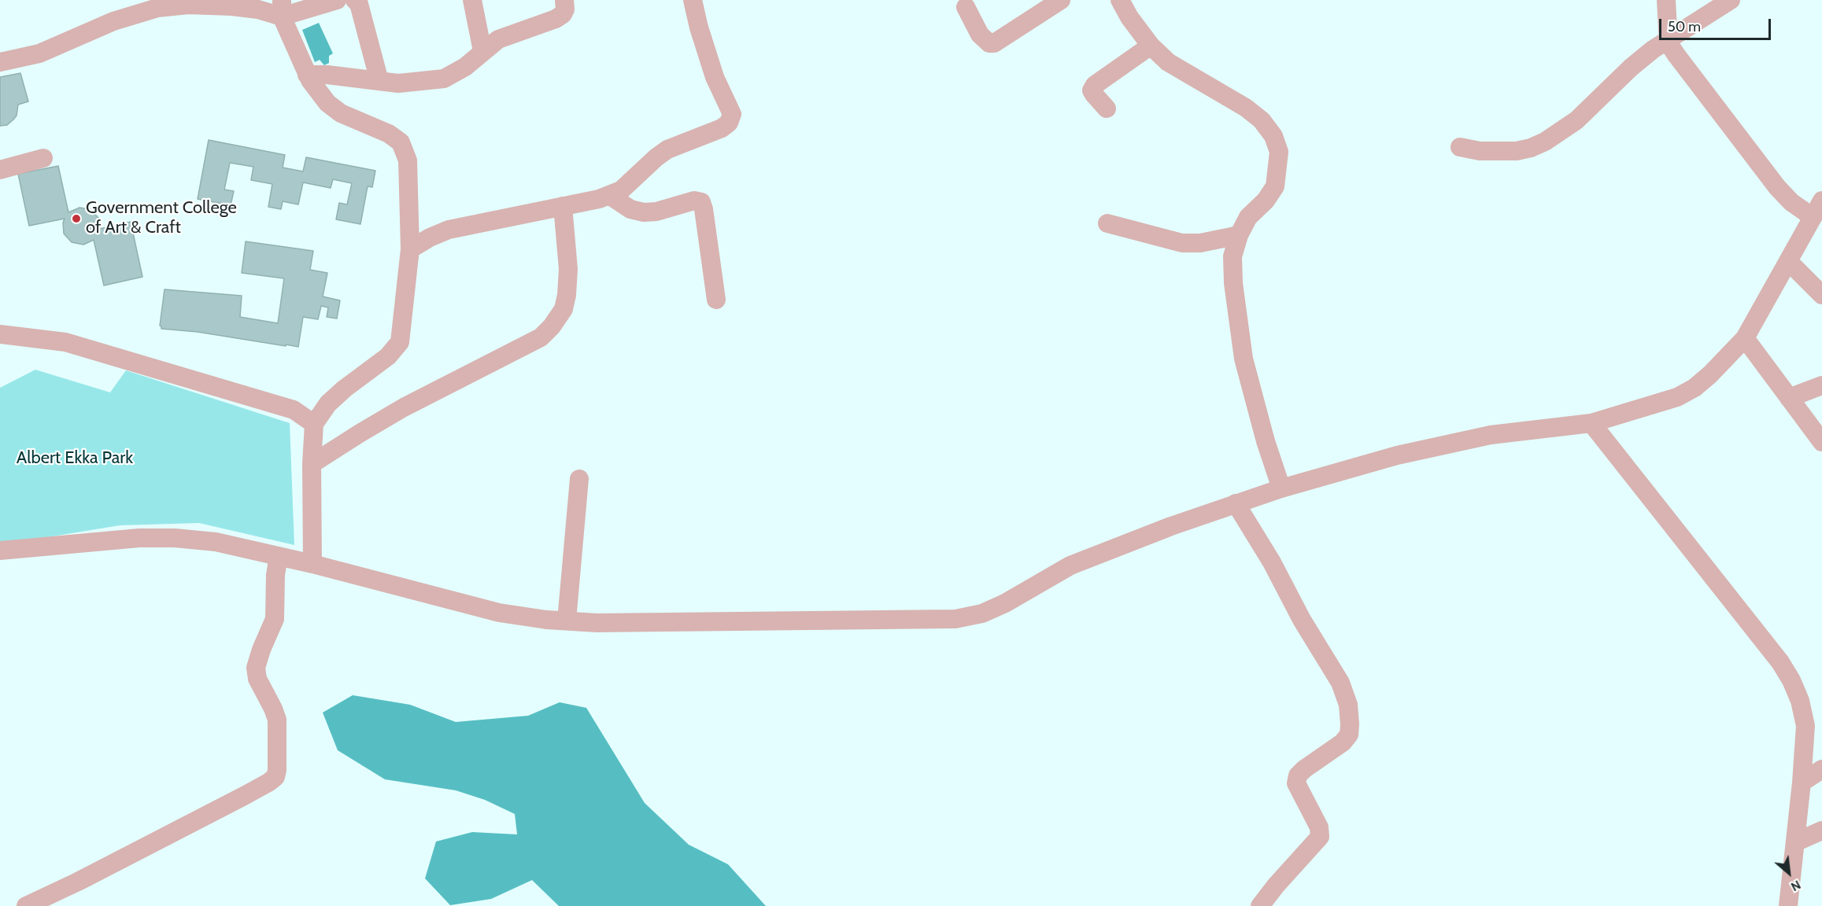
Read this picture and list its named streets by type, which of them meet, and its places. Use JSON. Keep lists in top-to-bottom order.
{
  "parks": ["Albert Ekka Park"],
  "places": ["Government College of Art & Craft"],
  "scale_bar": "50 m",
  "north": "bottom right"
}
